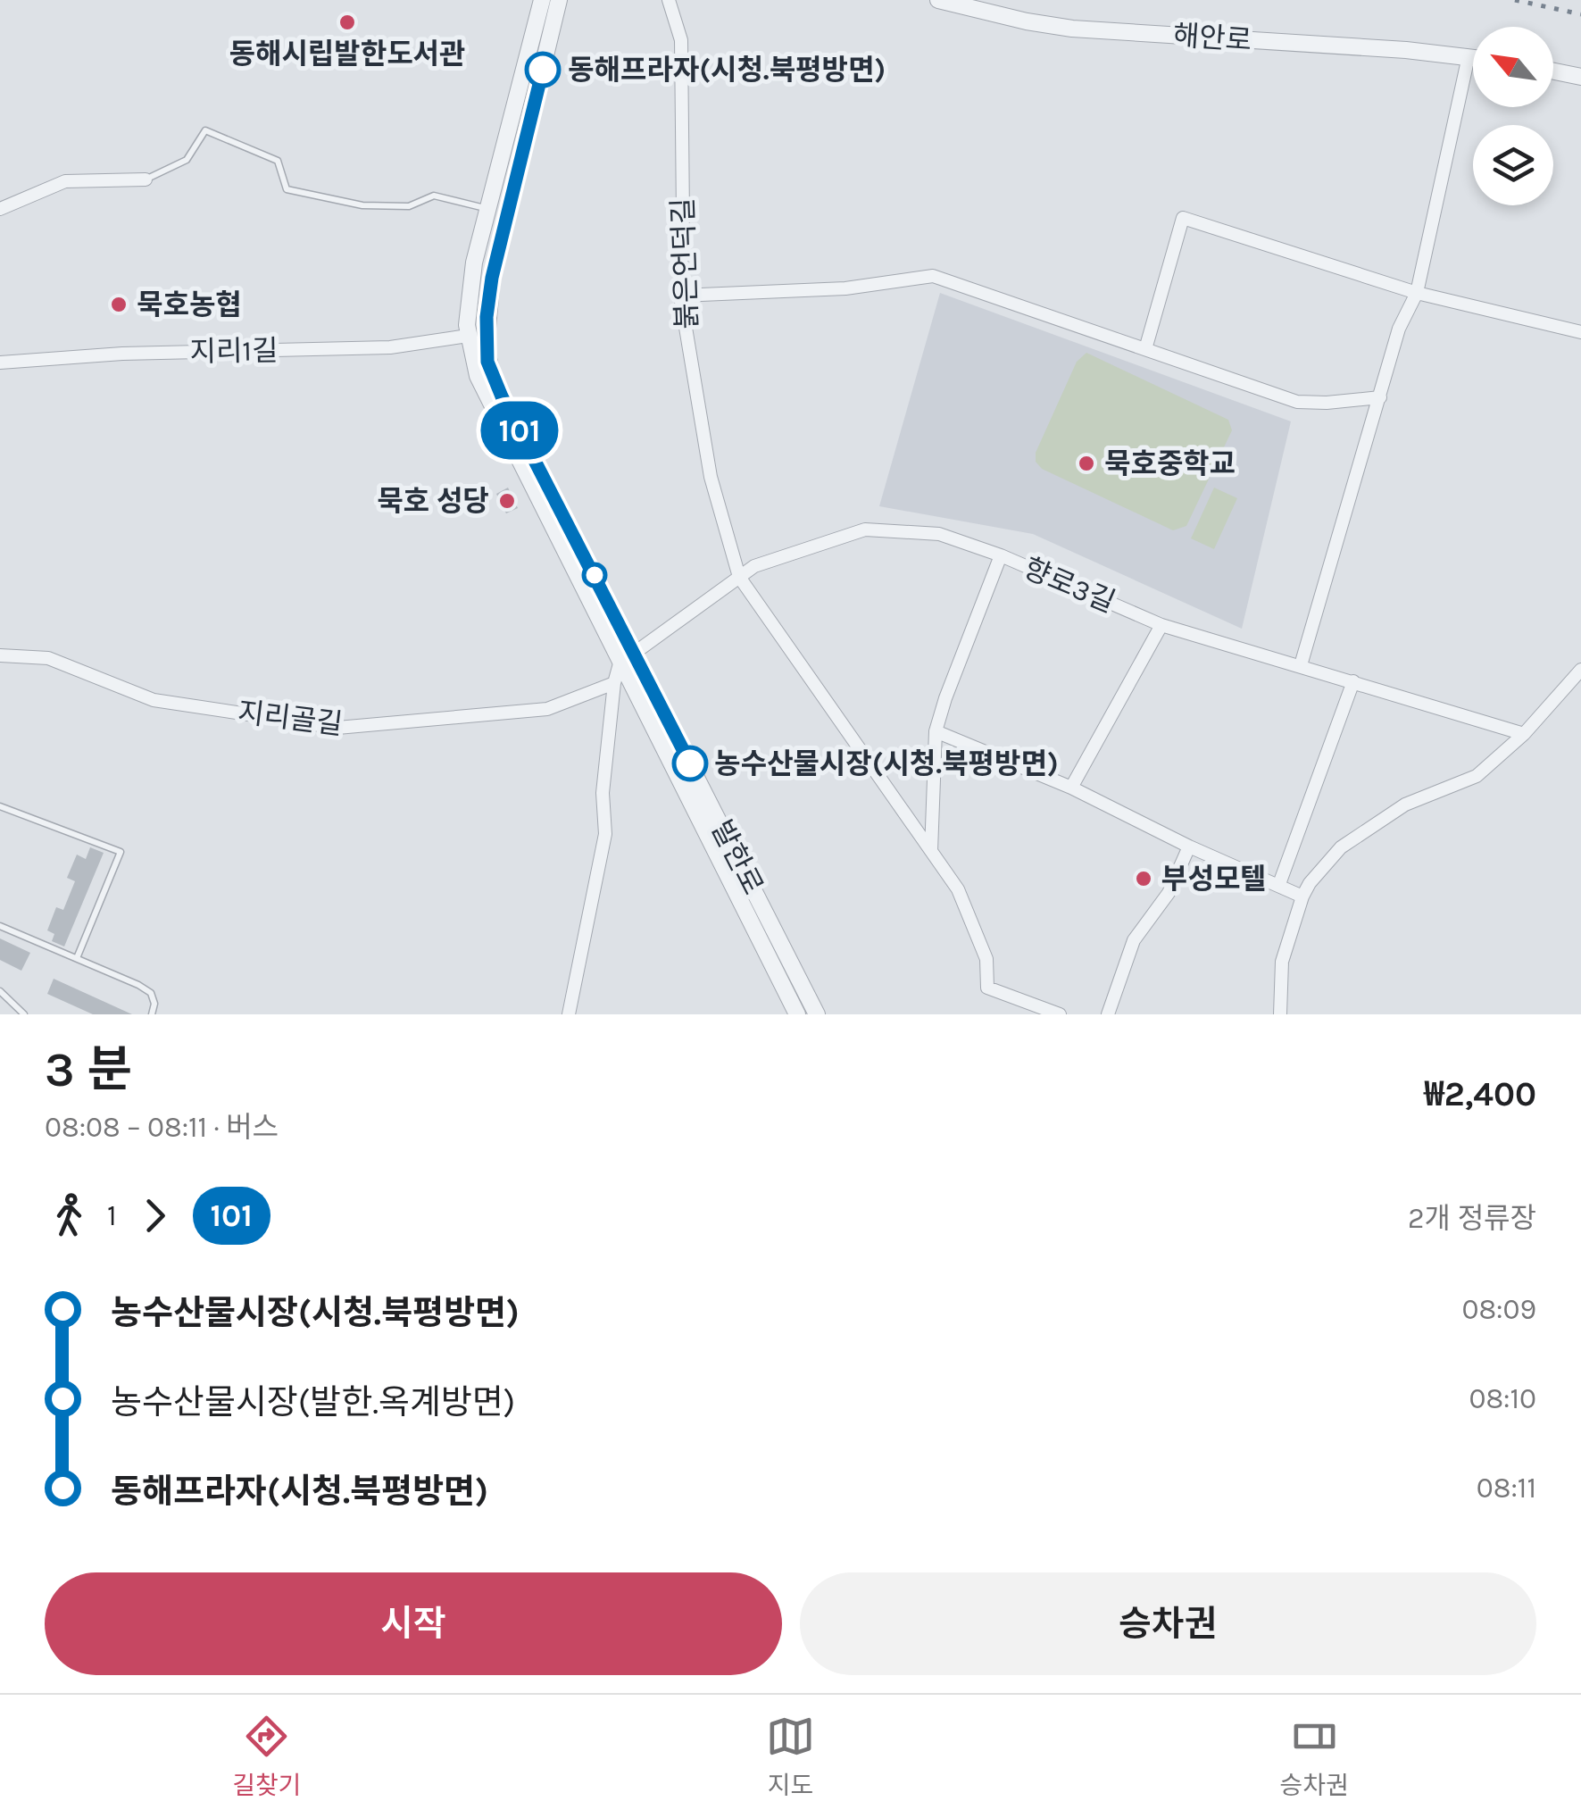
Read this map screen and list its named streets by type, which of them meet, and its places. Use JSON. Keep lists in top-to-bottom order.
{
  "streets": {
    "street": [
      "해안로",
      "붉은언덕길",
      "지리1길",
      "향로3길",
      "지리골길",
      "발한로"
    ]
  },
  "crossings": [
    ["붉은언덕길", "향로3길"],
    ["지리1길", "발한로"],
    ["향로3길", "발한로"]
  ],
  "places": [
    "동해시립발한도서관",
    "동해프라자(시청.북평방면)",
    "묵호농협",
    "묵호중학교",
    "묵호 성당",
    "농수산물시장(시청.북평방면)",
    "부성모텔"
  ],
  "lines": ["bus line 101"],
  "north": "top left",
  "page": {
    "on_map": "101",
    "heading": ["3 분", "08:08 – 08:11 · 버스", "₩2,400"],
    "legs": ["1", "101", "2개 정류장"],
    "list": [
      {
        "name": "농수산물시장(시청.북평방면)",
        "value": "08:09"
      },
      {
        "name": "농수산물시장(발한.옥계방면)",
        "value": "08:10"
      },
      {
        "name": "동해프라자(시청.북평방면)",
        "value": "08:11"
      }
    ],
    "buttons": ["시작", "승차권"],
    "tabs": ["길찾기", "지도", "승차권"]
  }
}
